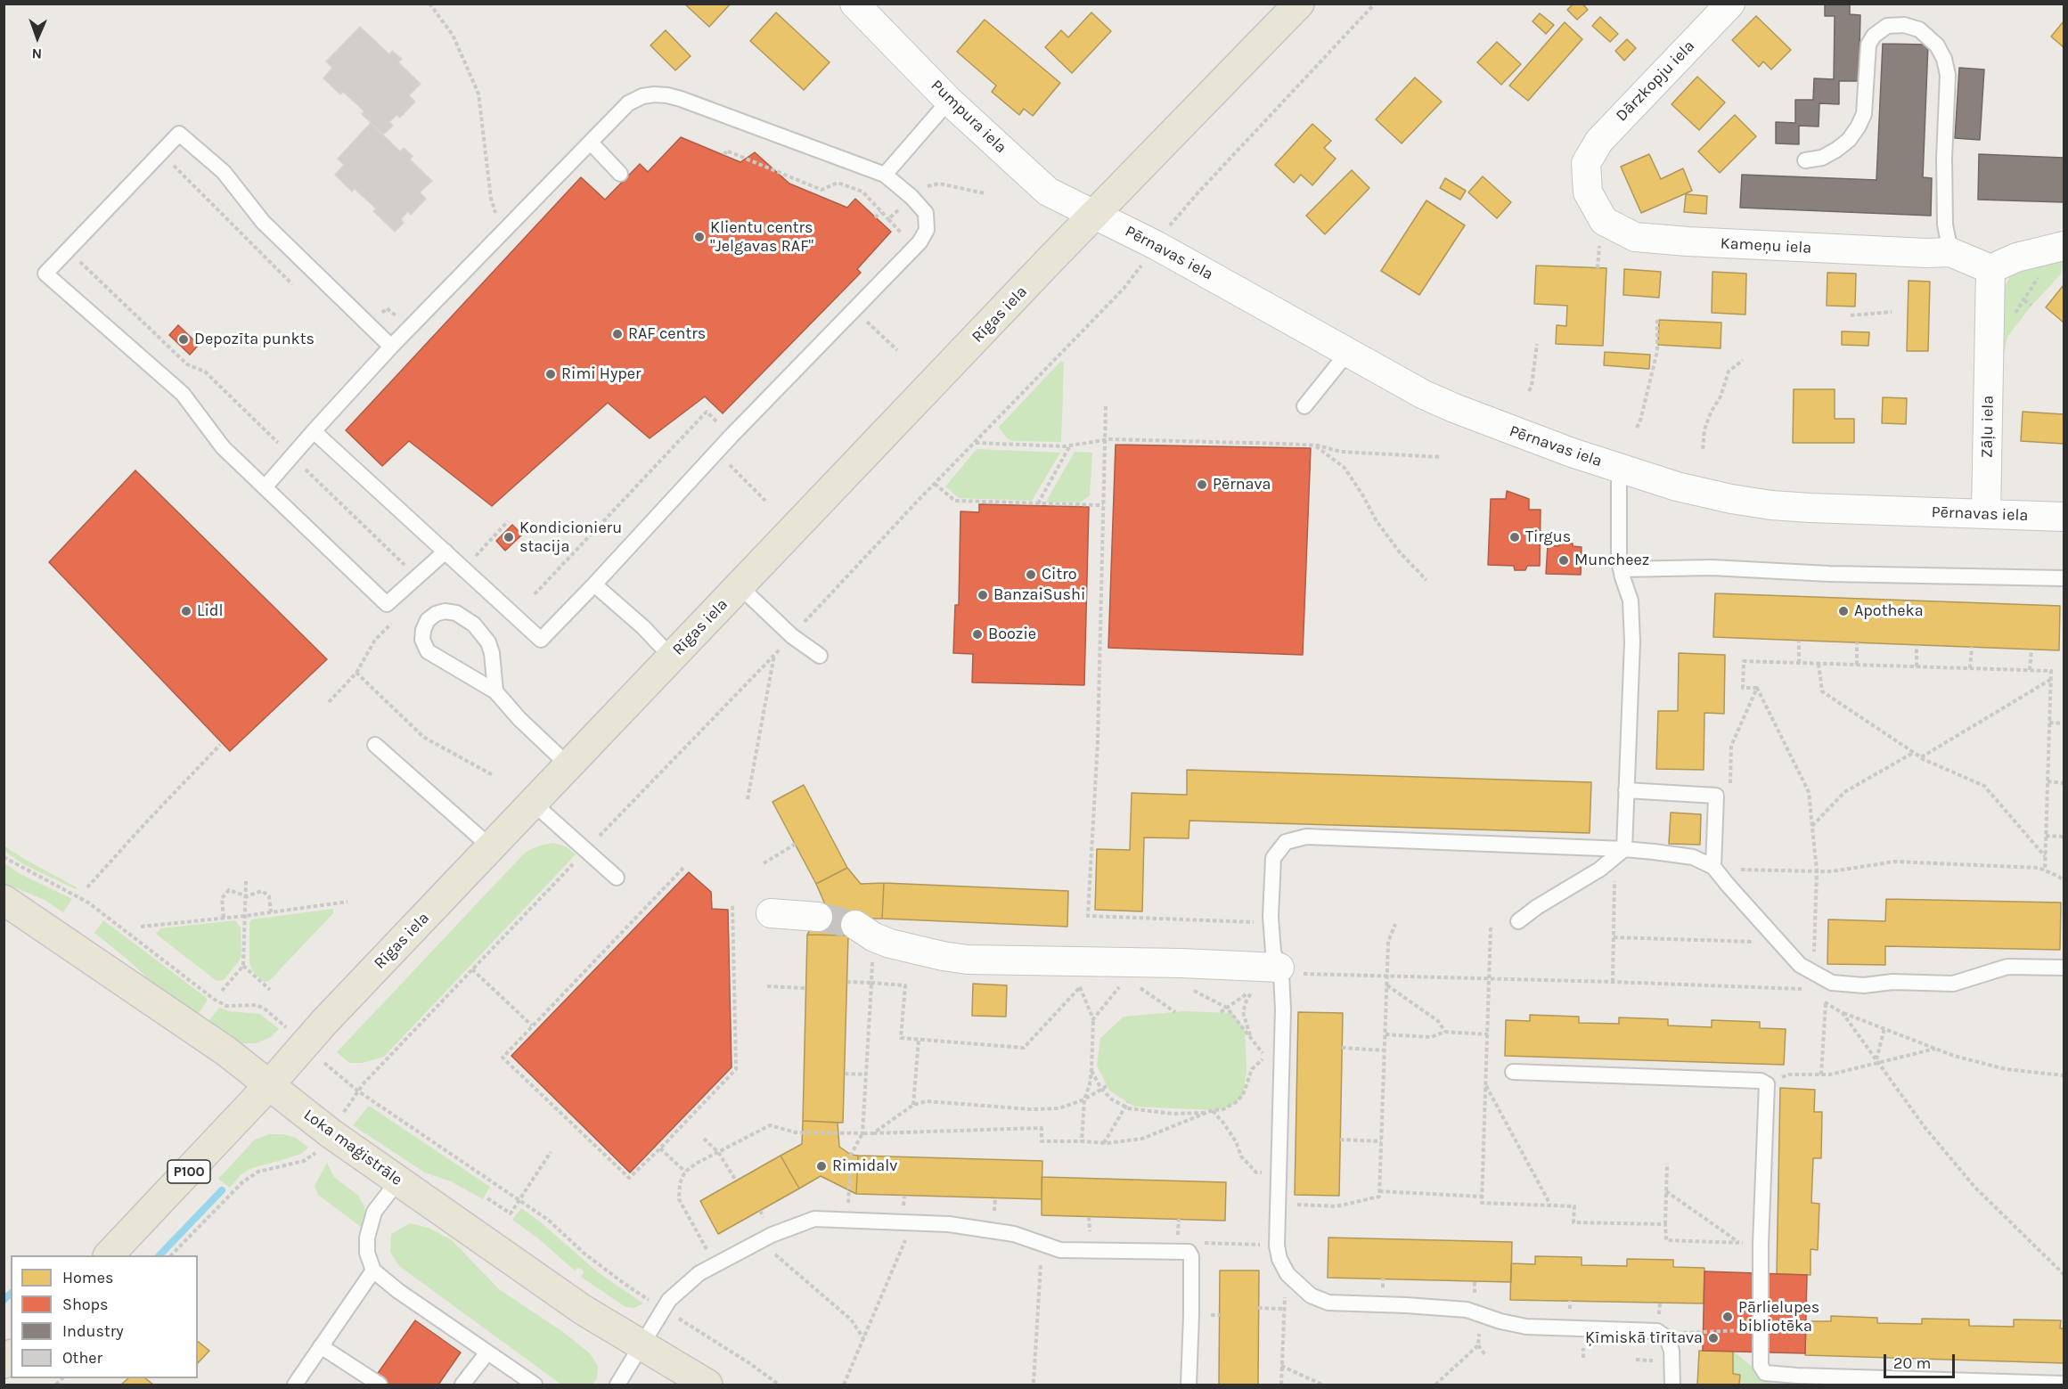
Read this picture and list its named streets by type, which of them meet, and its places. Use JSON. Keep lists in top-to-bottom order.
{
  "streets": {
    "main road": ["Rīgas iela", "Loka maģistrāle", "P100"],
    "street": [
      "Dārzkopju iela",
      "Pumpura iela",
      "Kameņu iela",
      "Pērnavas iela",
      "Zāļu iela"
    ]
  },
  "crossings": [
    ["Dārzkopju iela", "Kameņu iela"],
    ["Pumpura iela", "Pērnavas iela"],
    ["Pumpura iela", "Rīgas iela"],
    ["Pērnavas iela", "Rīgas iela"],
    ["Pērnavas iela", "Zāļu iela"],
    ["Rīgas iela", "Loka maģistrāle"]
  ],
  "places": [
    "Klientu centrs \"Jelgavas RAF\"",
    "RAF centrs",
    "Depozīta punkts",
    "Rimi Hyper",
    "Pērnava",
    "Kondicionieru stacija",
    "Tirgus",
    "Muncheez",
    "Citro",
    "BanzaiSushi",
    "Lidl",
    "Apotheka",
    "Boozie",
    "Rimidalv",
    "Pārlielupes bibliotēka",
    "Ķīmiskā tīrītava"
  ],
  "legend": [
    "Homes",
    "Shops",
    "Industry",
    "Other"
  ],
  "scale_bar": "20 m",
  "north": "bottom"
}
